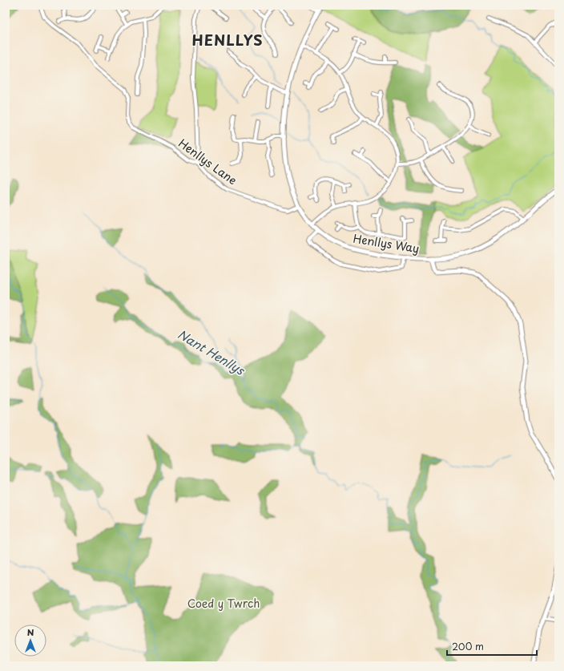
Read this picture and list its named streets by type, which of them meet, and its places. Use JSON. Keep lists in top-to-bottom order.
{
  "streets": {
    "street": ["Henllys Lane", "Henllys Way"]
  },
  "crossings": [
    ["Henllys Lane", "Henllys Way"]
  ],
  "districts": ["HENLLYS"],
  "water": ["Nant Henllys"],
  "parks": ["Coed y Twrch"],
  "scale_bar": "200 m",
  "north": "top"
}
